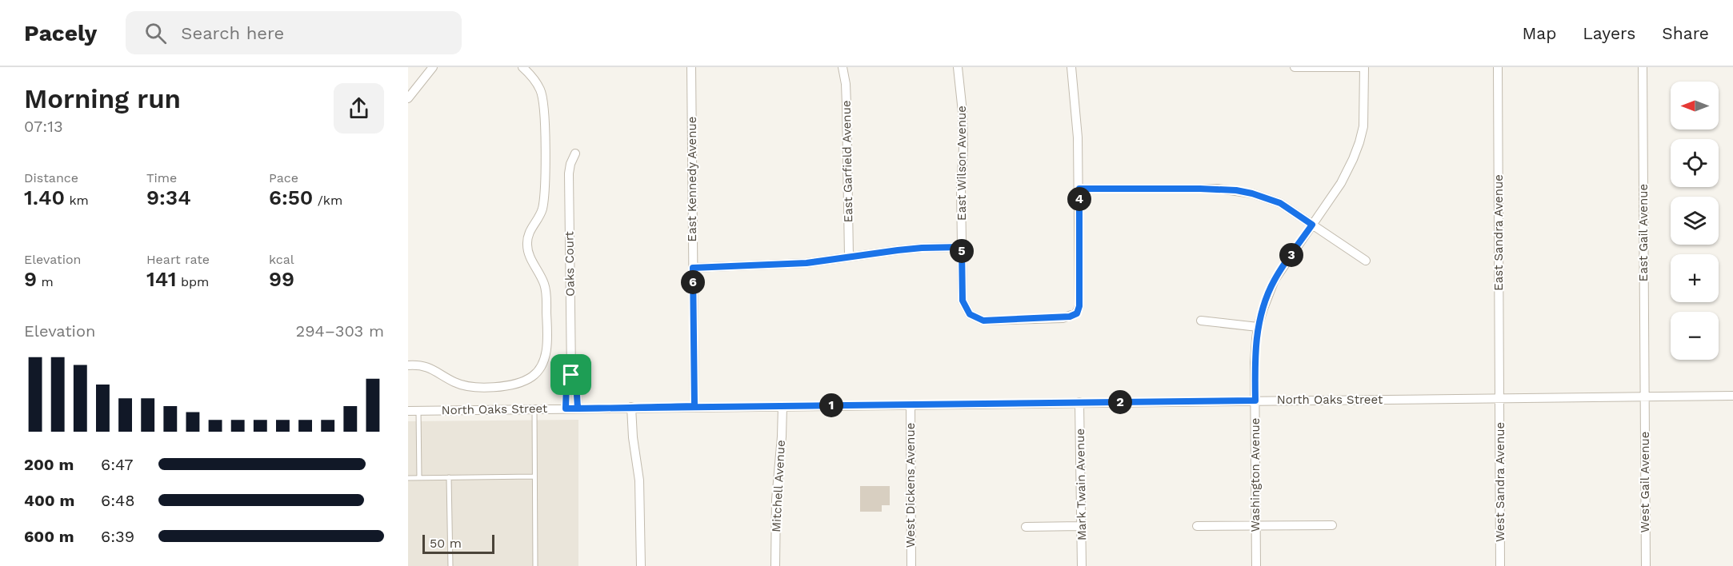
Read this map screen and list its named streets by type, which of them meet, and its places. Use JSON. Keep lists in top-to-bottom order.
{
  "streets": {
    "street": [
      "East Garfield Avenue",
      "East Wilson Avenue",
      "East Kennedy Avenue",
      "East Sandra Avenue",
      "East Gail Avenue",
      "Oaks Court",
      "North Oaks Street",
      "Washington Avenue",
      "West Sandra Avenue",
      "West Gail Avenue",
      "Mark Twain Avenue",
      "West Dickens Avenue",
      "Mitchell Avenue"
    ]
  },
  "crossings": [
    ["East Kennedy Avenue", "North Oaks Street"],
    ["East Sandra Avenue", "North Oaks Street"],
    ["East Sandra Avenue", "West Sandra Avenue"],
    ["East Gail Avenue", "North Oaks Street"],
    ["East Gail Avenue", "West Gail Avenue"],
    ["Oaks Court", "North Oaks Street"],
    ["North Oaks Street", "Washington Avenue"],
    ["North Oaks Street", "West Sandra Avenue"],
    ["North Oaks Street", "West Gail Avenue"],
    ["North Oaks Street", "Mark Twain Avenue"],
    ["North Oaks Street", "West Dickens Avenue"],
    ["North Oaks Street", "Mitchell Avenue"]
  ],
  "scale_bar": "50 m",
  "north": "left",
  "page": {
    "header": "Pacely",
    "search": "Search here",
    "nav": ["Map", "Layers", "Share"],
    "heading": ["Morning run", "07:13"],
    "map_buttons": ["+", "−"],
    "stats": [
      ["Distance", "1.40 km"],
      ["Time", "9:34"],
      ["Pace", "6:50 /km"],
      ["Elevation", "9 m"],
      ["Heart rate", "141 bpm"],
      ["kcal", "99"]
    ],
    "pins": [
      "4",
      "5",
      "3",
      "6",
      "2",
      "1"
    ],
    "chart": ["Elevation", "294–303 m"],
    "list": [
      {
        "name": "200 m",
        "note": "6:47"
      },
      {
        "name": "400 m",
        "note": "6:48"
      },
      {
        "name": "600 m",
        "note": "6:39"
      }
    ],
    "scale": "50 m"
  }
}
